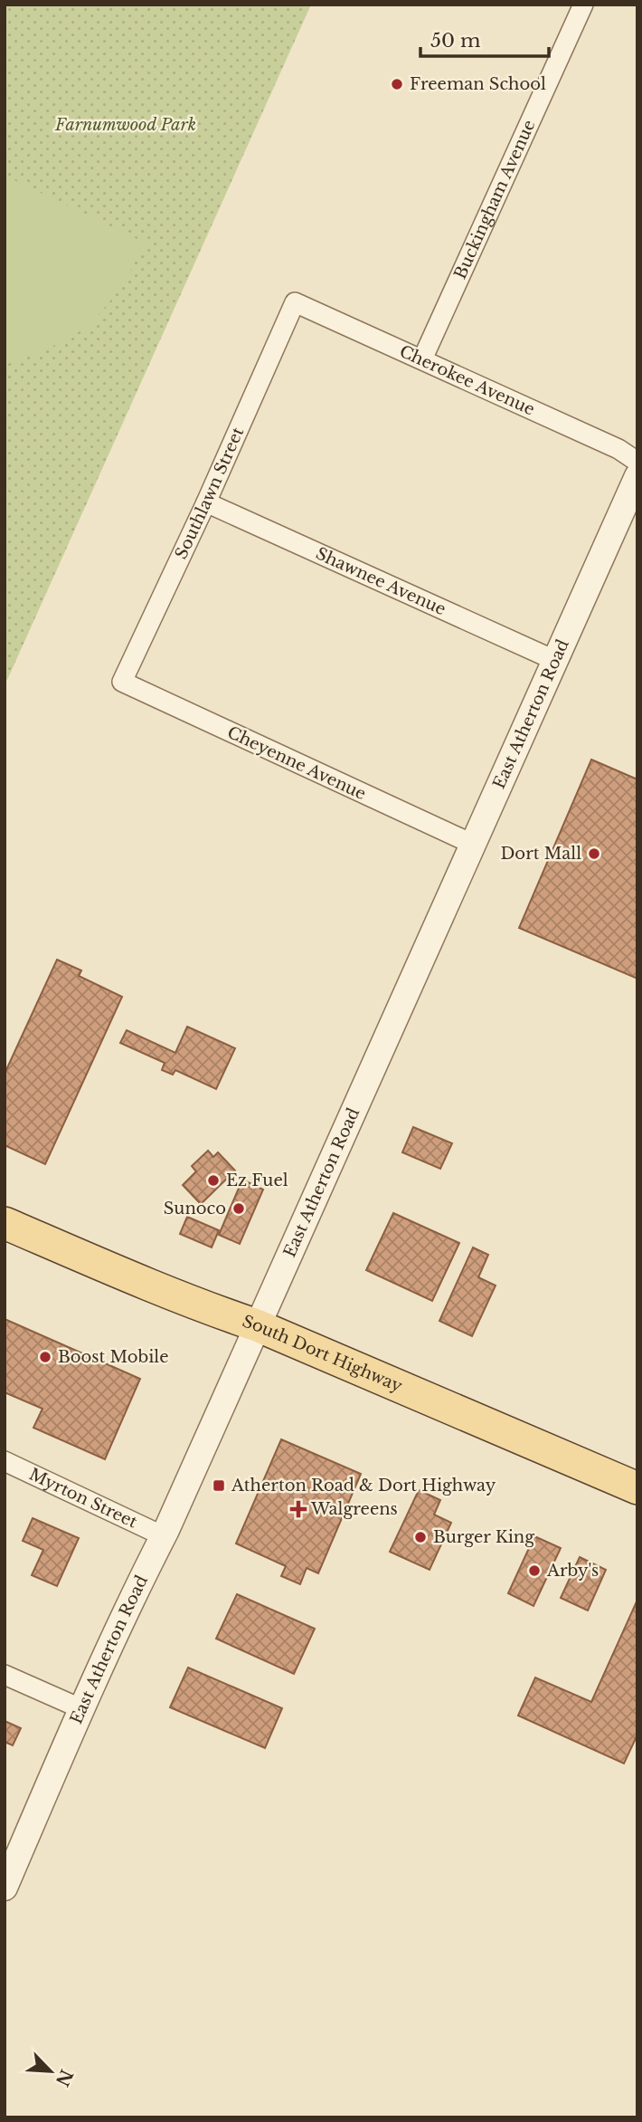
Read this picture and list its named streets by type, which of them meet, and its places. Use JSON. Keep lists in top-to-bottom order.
{
  "streets": {
    "main road": ["South Dort Highway"],
    "street": [
      "Buckingham Avenue",
      "Cherokee Avenue",
      "Southlawn Street",
      "Shawnee Avenue",
      "East Atherton Road",
      "Cheyenne Avenue",
      "Myrton Street"
    ]
  },
  "crossings": [
    ["Buckingham Avenue", "Cherokee Avenue"],
    ["Cherokee Avenue", "Southlawn Street"],
    ["Southlawn Street", "Shawnee Avenue"],
    ["Southlawn Street", "Cheyenne Avenue"],
    ["Shawnee Avenue", "East Atherton Road"],
    ["East Atherton Road", "Cheyenne Avenue"],
    ["East Atherton Road", "South Dort Highway"],
    ["East Atherton Road", "Myrton Street"]
  ],
  "parks": ["Farnumwood Park"],
  "places": {
    "other": [
      "Freeman School",
      "Dort Mall",
      "Ez Fuel",
      "Sunoco",
      "Boost Mobile",
      "Burger King",
      "Arby's"
    ],
    "transit": ["Atherton Road & Dort Highway"],
    "health": ["Walgreens"]
  },
  "scale_bar": "50 m",
  "north": "bottom right"
}
